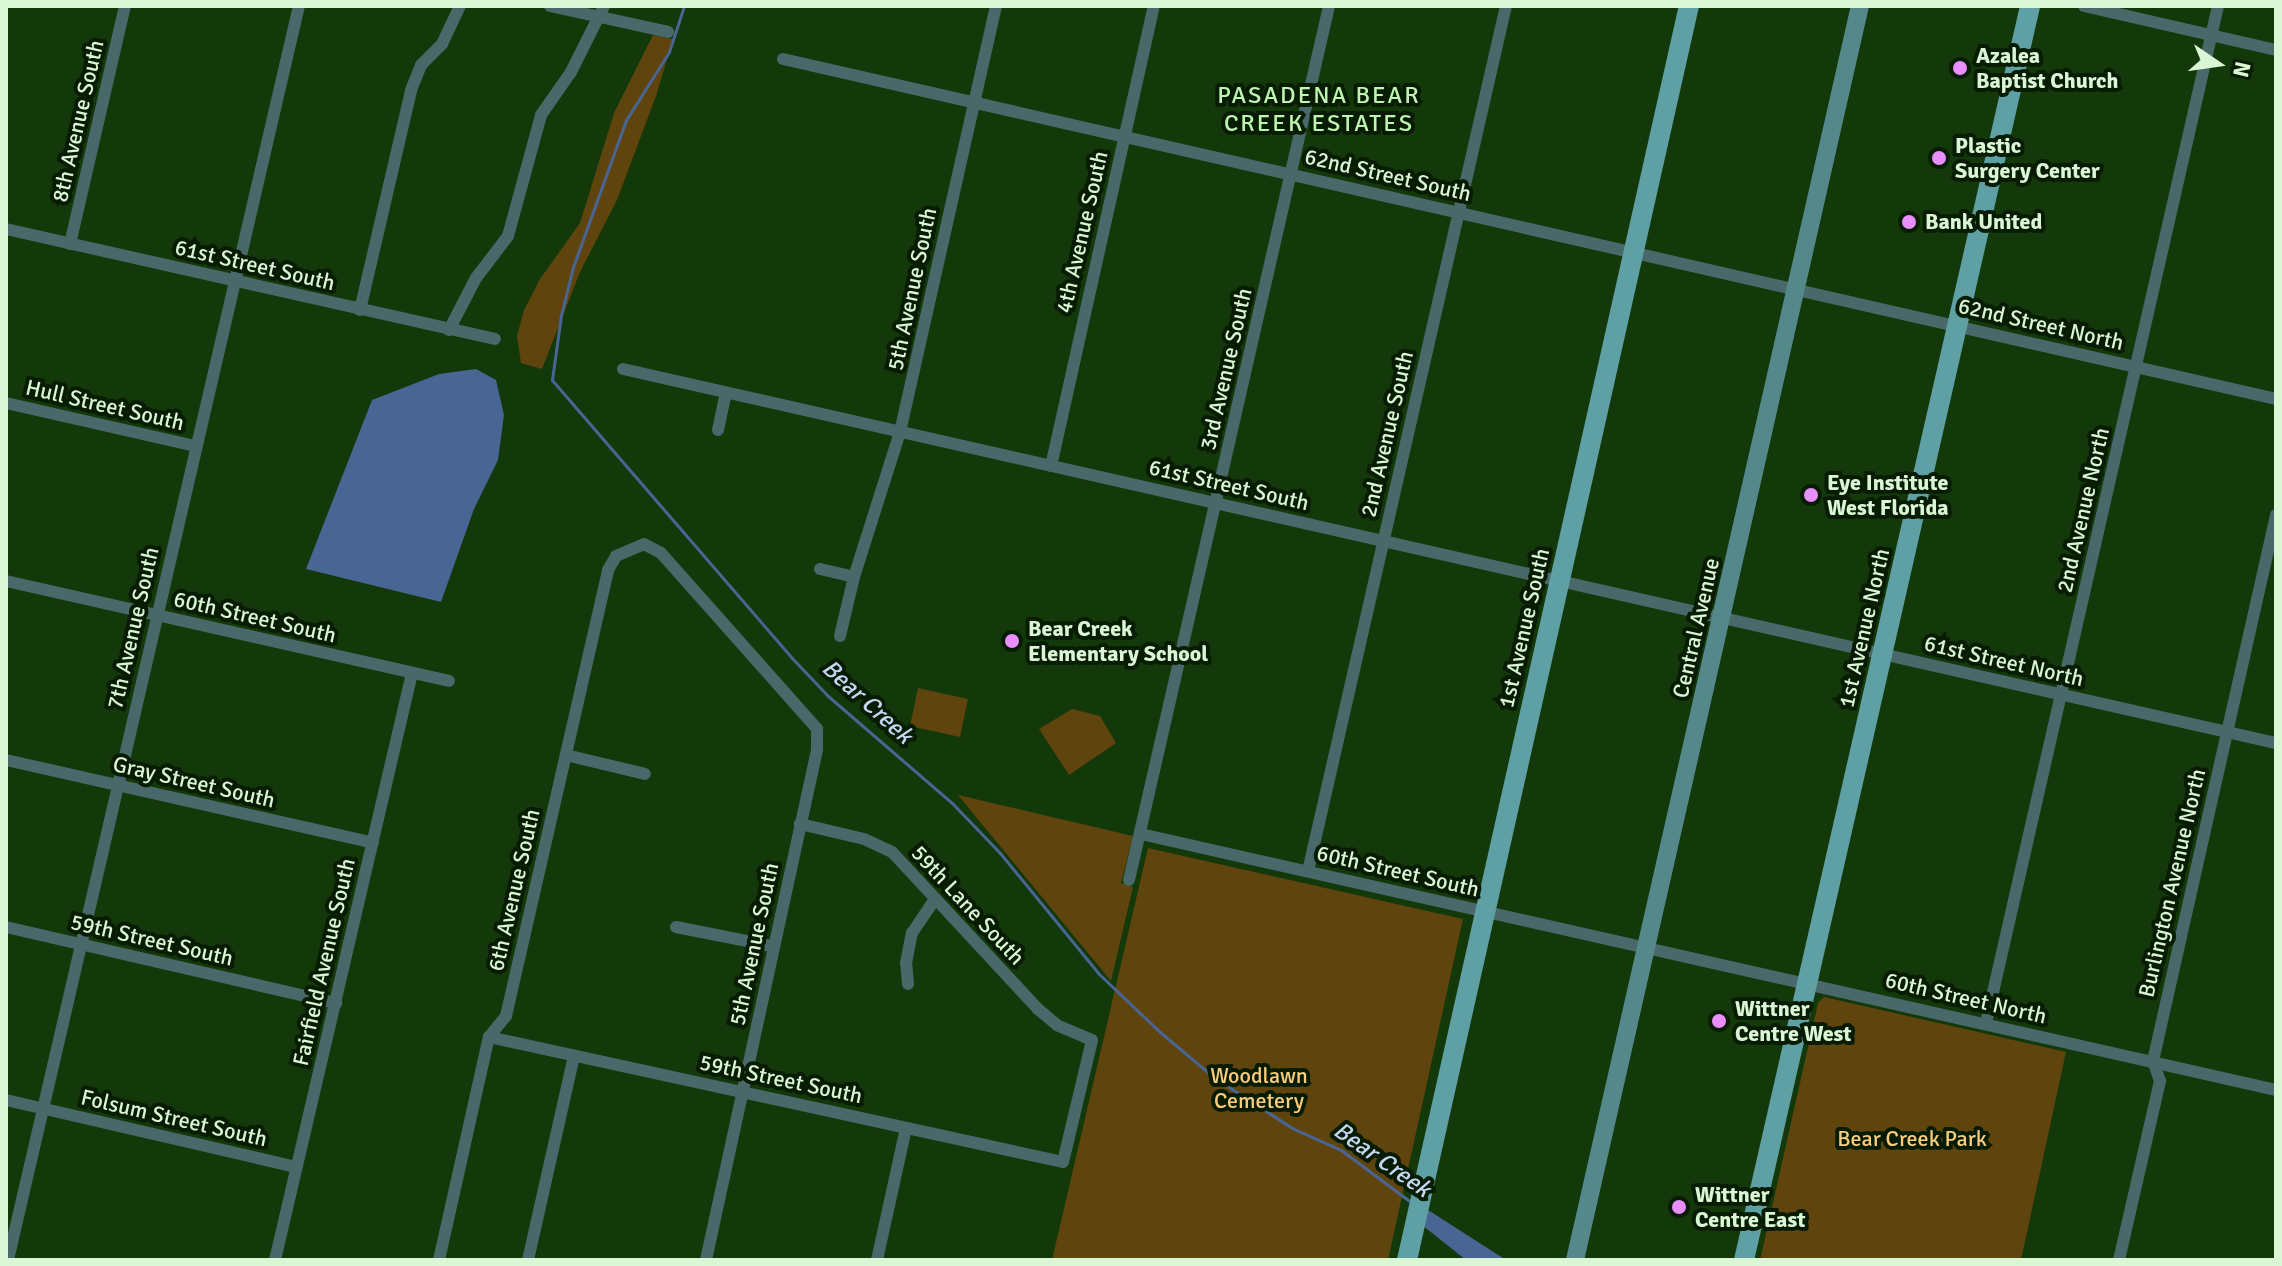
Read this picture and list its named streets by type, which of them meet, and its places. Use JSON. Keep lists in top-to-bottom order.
{
  "streets": {
    "main road": ["1st Avenue South", "Central Avenue", "1st Avenue North"],
    "street": [
      "8th Avenue South",
      "62nd Street South",
      "4th Avenue South",
      "61st Street South",
      "5th Avenue South",
      "62nd Street North",
      "3rd Avenue South",
      "Hull Street South",
      "2nd Avenue South",
      "2nd Avenue North",
      "60th Street South",
      "7th Avenue South",
      "61st Street North",
      "Gray Street South",
      "Burlington Avenue North",
      "6th Avenue South",
      "59th Lane South",
      "59th Street South",
      "Fairfield Avenue South",
      "60th Street North",
      "Folsum Street South"
    ]
  },
  "crossings": [
    ["8th Avenue South", "61st Street South"],
    ["62nd Street South", "4th Avenue South"],
    ["62nd Street South", "5th Avenue South"],
    ["62nd Street South", "62nd Street North"],
    ["62nd Street South", "3rd Avenue South"],
    ["62nd Street South", "2nd Avenue South"],
    ["62nd Street South", "1st Avenue South"],
    ["62nd Street South", "Central Avenue"],
    ["4th Avenue South", "61st Street South"],
    ["61st Street South", "5th Avenue South"],
    ["61st Street South", "3rd Avenue South"],
    ["61st Street South", "2nd Avenue South"],
    ["61st Street South", "7th Avenue South"],
    ["61st Street South", "1st Avenue South"],
    ["61st Street South", "Central Avenue"],
    ["61st Street South", "61st Street North"],
    ["5th Avenue South", "6th Avenue South"],
    ["5th Avenue South", "59th Lane South"],
    ["5th Avenue South", "59th Street South"],
    ["62nd Street North", "2nd Avenue North"],
    ["62nd Street North", "Central Avenue"],
    ["62nd Street North", "1st Avenue North"],
    ["3rd Avenue South", "60th Street South"],
    ["Hull Street South", "7th Avenue South"],
    ["2nd Avenue South", "60th Street South"],
    ["2nd Avenue North", "61st Street North"],
    ["2nd Avenue North", "60th Street North"],
    ["60th Street South", "7th Avenue South"],
    ["60th Street South", "1st Avenue South"],
    ["60th Street South", "Central Avenue"],
    ["60th Street South", "Fairfield Avenue South"],
    ["60th Street South", "60th Street North"],
    ["7th Avenue South", "Gray Street South"],
    ["7th Avenue South", "59th Street South"],
    ["7th Avenue South", "Folsum Street South"],
    ["Central Avenue", "61st Street North"],
    ["Central Avenue", "60th Street North"],
    ["1st Avenue North", "61st Street North"],
    ["1st Avenue North", "60th Street North"],
    ["61st Street North", "Burlington Avenue North"],
    ["Gray Street South", "Fairfield Avenue South"],
    ["Burlington Avenue North", "60th Street North"],
    ["6th Avenue South", "59th Street South"],
    ["59th Lane South", "59th Street South"],
    ["59th Street South", "Fairfield Avenue South"],
    ["Fairfield Avenue South", "Folsum Street South"]
  ],
  "districts": ["PASADENA BEAR CREEK ESTATES"],
  "water": ["Bear Creek"],
  "parks": ["Woodlawn Cemetery", "Bear Creek Park"],
  "places": [
    "Azalea Baptist Church",
    "Plastic Surgery Center",
    "Bank United",
    "Eye Institute West Florida",
    "Bear Creek Elementary School",
    "Wittner Centre West",
    "Wittner Centre East"
  ],
  "north": "right"
}
